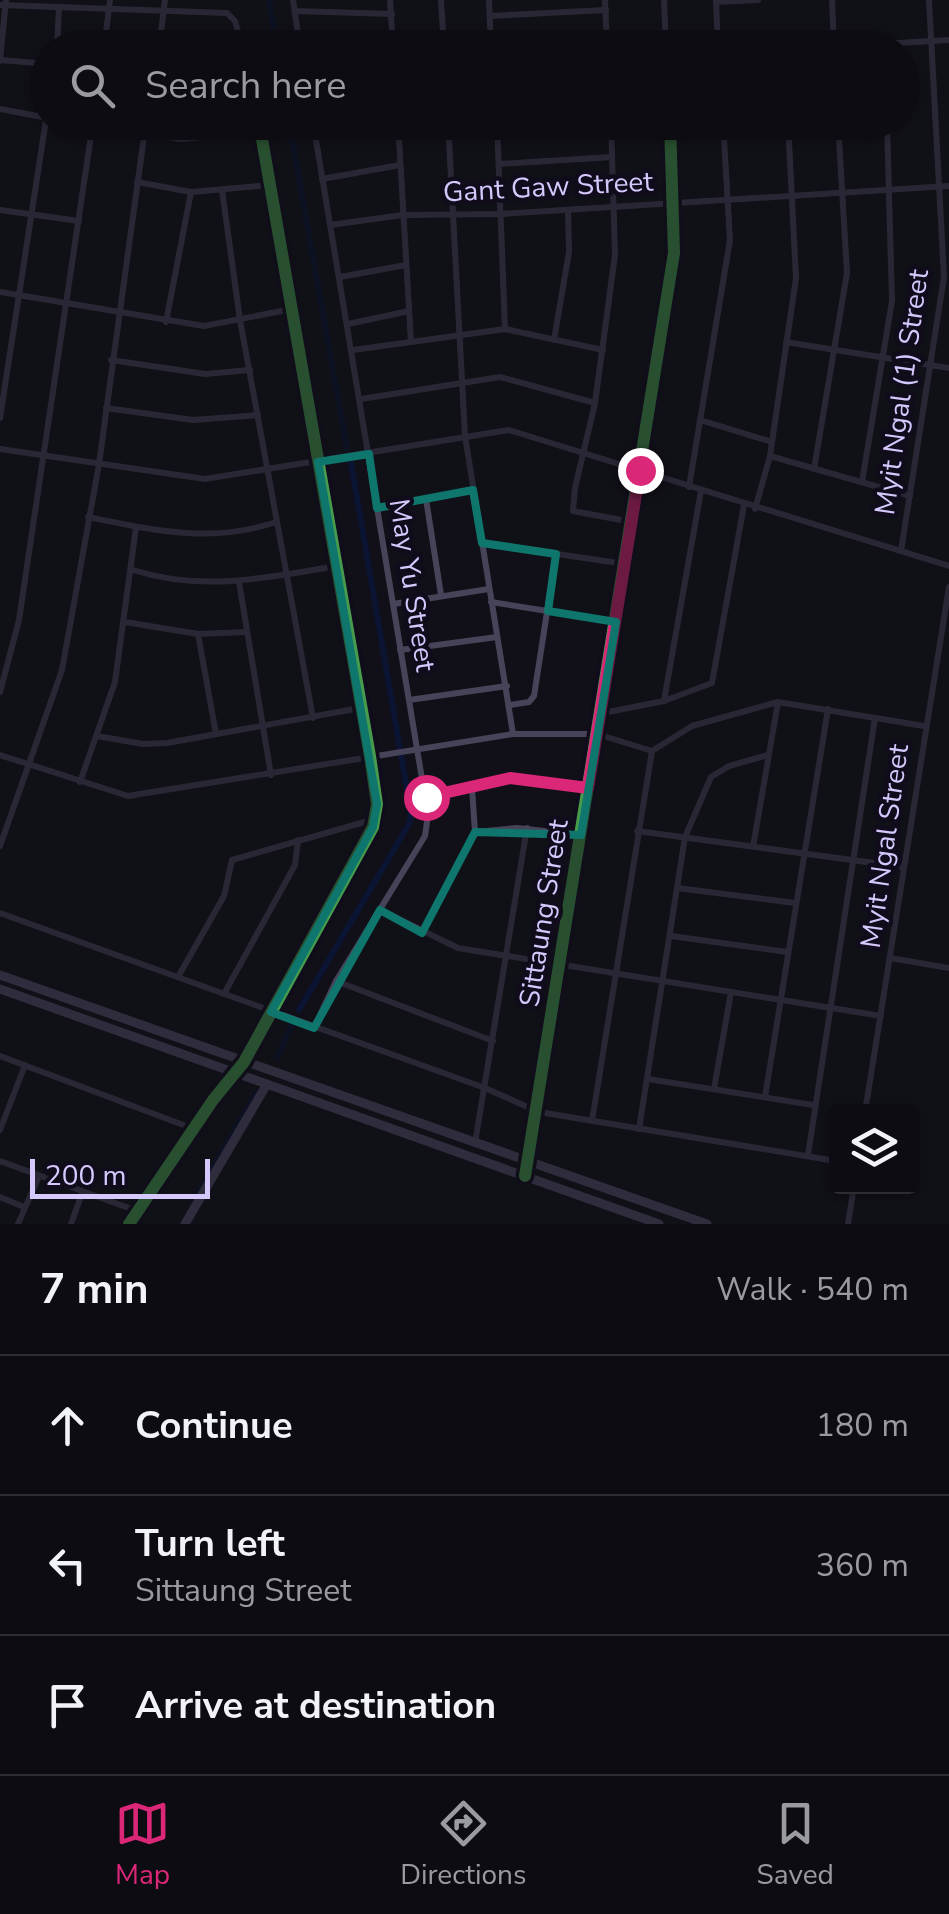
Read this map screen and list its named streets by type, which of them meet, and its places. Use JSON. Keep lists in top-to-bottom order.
{
  "streets": {
    "street": [
      "Gant Gaw Street",
      "Myit Ngal (1) Street",
      "May Yu Street",
      "Myit Ngal Street",
      "Sittaung Street"
    ]
  },
  "crossings": [
    ["Gant Gaw Street", "Myit Ngal (1) Street"],
    ["Gant Gaw Street", "May Yu Street"],
    ["Gant Gaw Street", "Sittaung Street"]
  ],
  "scale_bar": "200 m",
  "page": {
    "search": "Search here",
    "scale": "200 m",
    "heading": ["7 min", "Walk · 540 m"],
    "list": [
      ["Continue", "180 m"],
      ["Turn left", "Sittaung Street", "360 m"],
      "Arrive at destination"
    ],
    "nav": ["Map", "Directions", "Saved"]
  }
}
